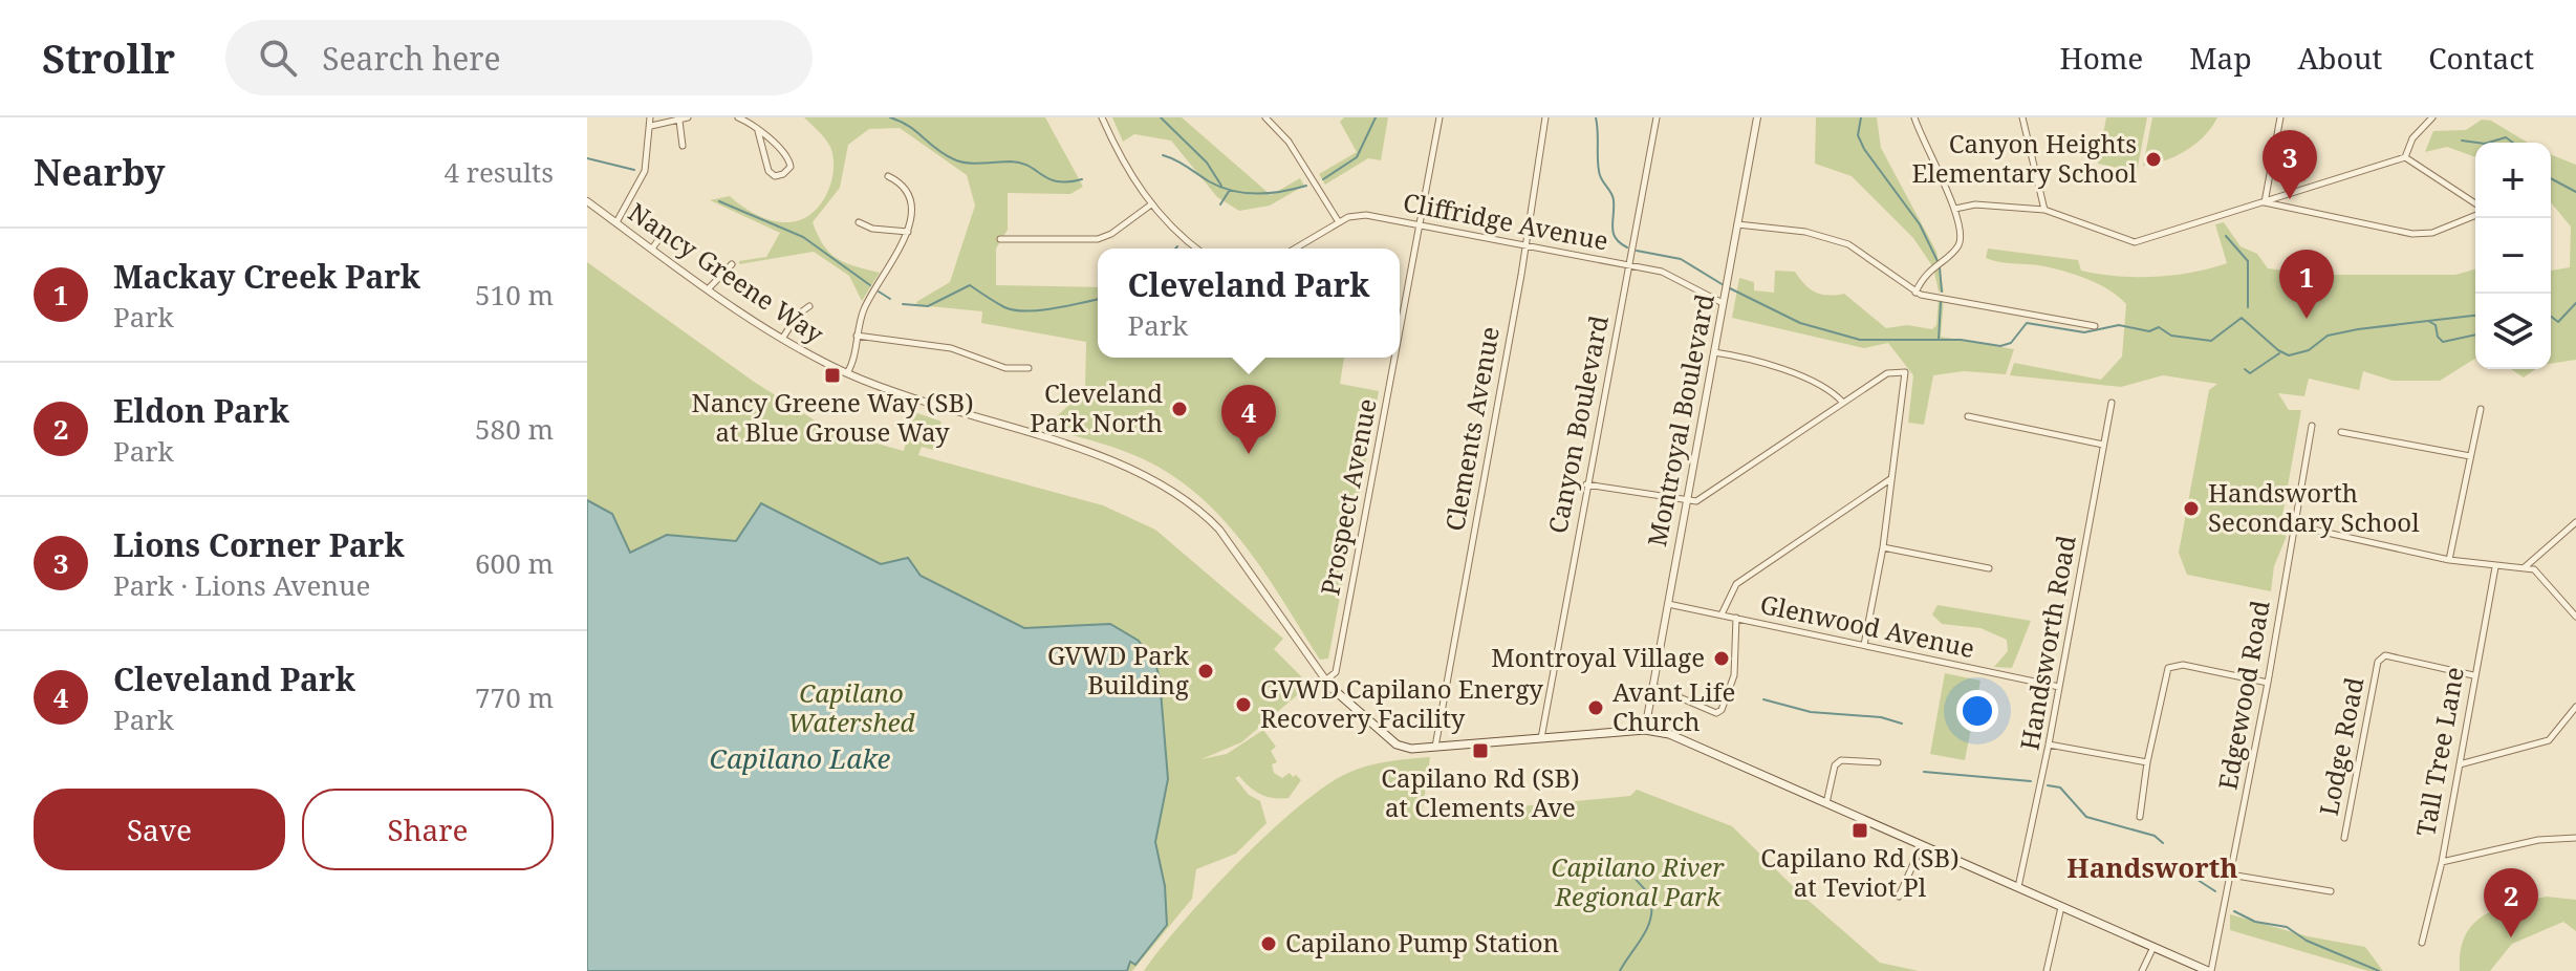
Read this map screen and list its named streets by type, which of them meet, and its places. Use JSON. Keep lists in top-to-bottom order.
{
  "streets": {
    "street": [
      "Cliffridge Avenue",
      "Nancy Greene Way",
      "Montroyal Boulevard",
      "Canyon Boulevard",
      "Clements Avenue",
      "Prospect Avenue",
      "Glenwood Avenue",
      "Handsworth Road",
      "Edgewood Road",
      "Lodge Road",
      "Tall Tree Lane"
    ]
  },
  "crossings": [
    ["Cliffridge Avenue", "Montroyal Boulevard"],
    ["Cliffridge Avenue", "Canyon Boulevard"],
    ["Cliffridge Avenue", "Clements Avenue"],
    ["Cliffridge Avenue", "Prospect Avenue"],
    ["Nancy Greene Way", "Prospect Avenue"],
    ["Montroyal Boulevard", "Glenwood Avenue"],
    ["Glenwood Avenue", "Handsworth Road"],
    ["Lodge Road", "Tall Tree Lane"]
  ],
  "districts": ["Handsworth"],
  "water": ["Capilano Lake"],
  "parks": ["Capilano Watershed", "Capilano River Regional Park"],
  "places": {
    "other": [
      "Canyon Heights Elementary School",
      "Cleveland Park North",
      "Handsworth Secondary School",
      "Montroyal Village",
      "GVWD Park Building",
      "GVWD Capilano Energy Recovery Facility",
      "Avant Life Church",
      "Capilano Pump Station"
    ],
    "transit": ["Nancy Greene Way (SB) at Blue Grouse Way", "Capilano Rd (SB) at Clements Ave", "Capilano Rd (SB) at Teviot Pl"]
  },
  "page": {
    "header": "Strollr",
    "search": "Search here",
    "nav": [
      "Home",
      "Map",
      "About",
      "Contact"
    ],
    "heading": ["Nearby", "4 results"],
    "pins": [
      "3",
      "1",
      "4",
      "2"
    ],
    "map_buttons": ["+", "−"],
    "list": [
      {
        "mark": "1",
        "name": "Mackay Creek Park",
        "note": "Park",
        "value": "510 m"
      },
      {
        "mark": "2",
        "name": "Eldon Park",
        "note": "Park",
        "value": "580 m"
      },
      {
        "mark": "3",
        "name": "Lions Corner Park",
        "note": "Park · Lions Avenue",
        "value": "600 m"
      },
      {
        "mark": "4",
        "name": "Cleveland Park",
        "note": "Park",
        "value": "770 m"
      }
    ],
    "popup": ["Cleveland Park", "Park"],
    "buttons": ["Save", "Share"]
  }
}
